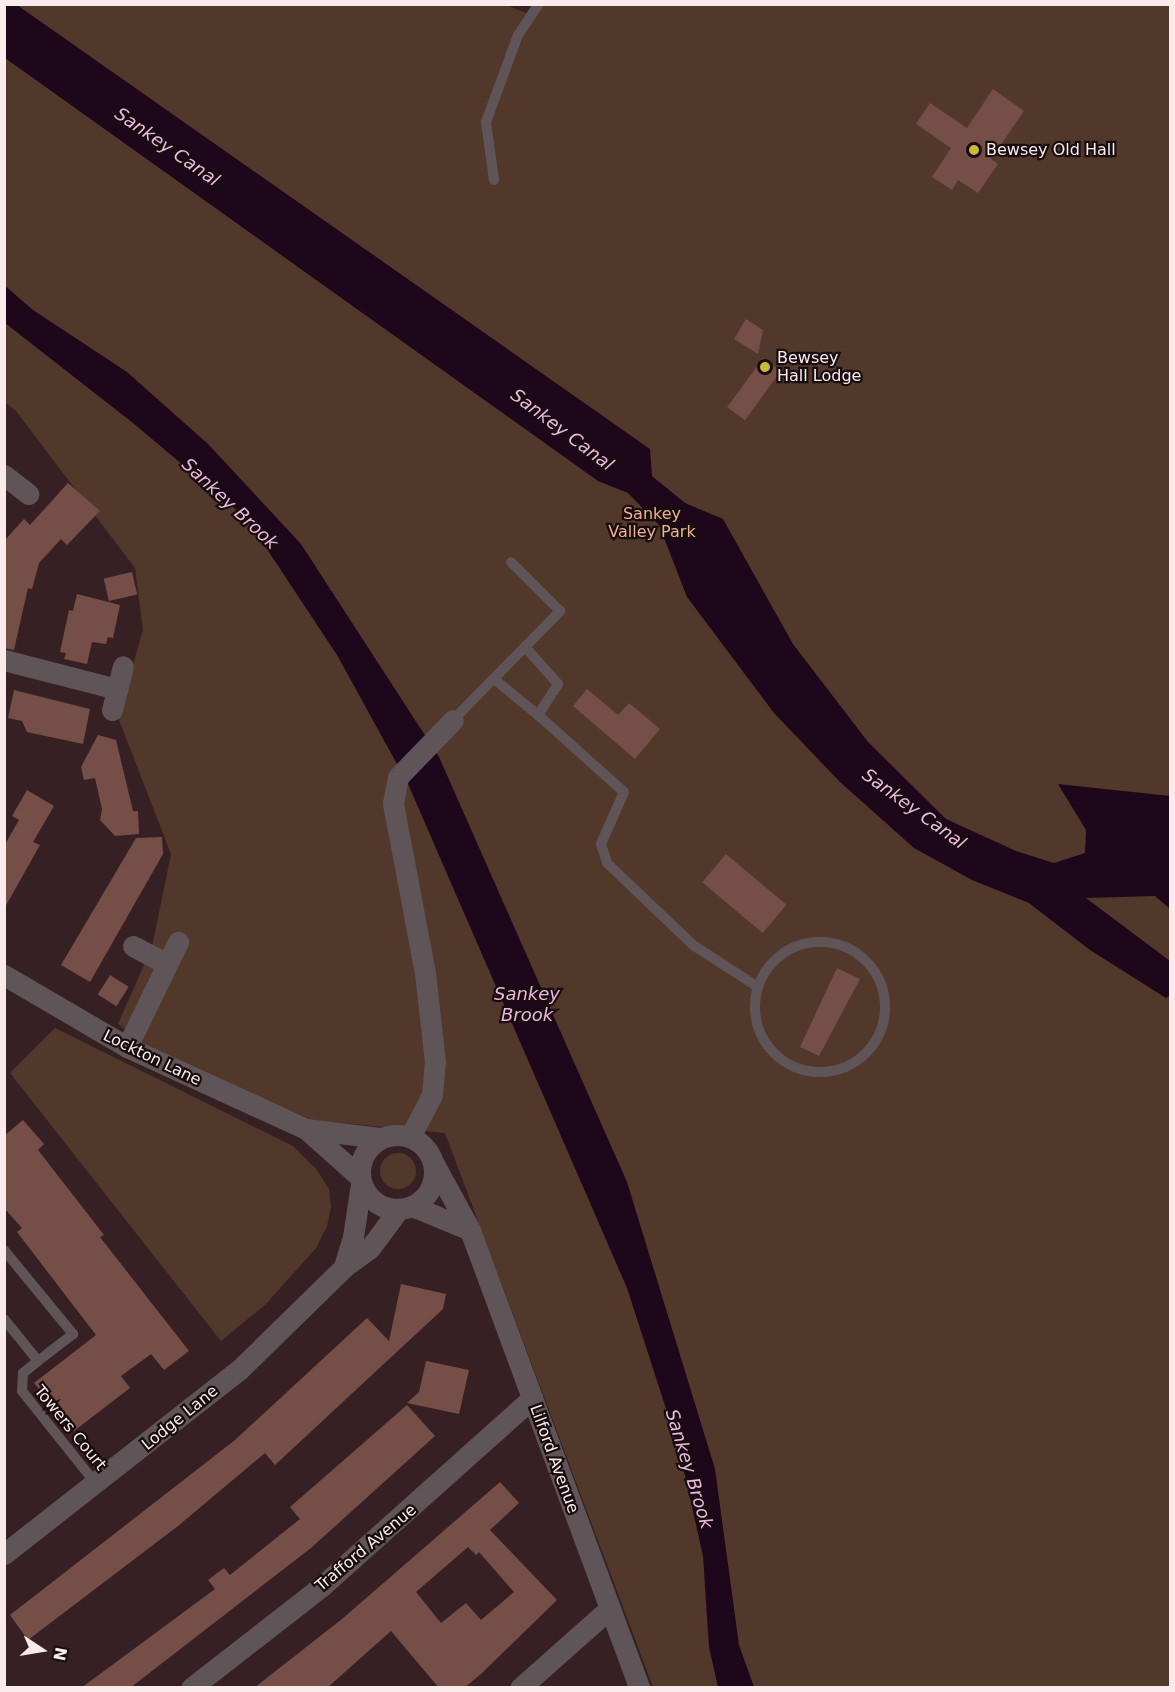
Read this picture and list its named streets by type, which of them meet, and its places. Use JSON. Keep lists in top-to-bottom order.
{
  "streets": {
    "street": [
      "Lockton Lane",
      "Lodge Lane",
      "Lilford Avenue",
      "Trafford Avenue"
    ],
    "lane": ["Towers Court"]
  },
  "crossings": [
    ["Lockton Lane", "Lodge Lane"],
    ["Lockton Lane", "Lilford Avenue"],
    ["Lodge Lane", "Towers Court"],
    ["Lodge Lane", "Lilford Avenue"],
    ["Lilford Avenue", "Trafford Avenue"]
  ],
  "water": ["Sankey Canal", "Sankey Brook"],
  "parks": ["Sankey Valley Park"],
  "places": ["Bewsey Old Hall", "Bewsey Hall Lodge"],
  "north": "right"
}
